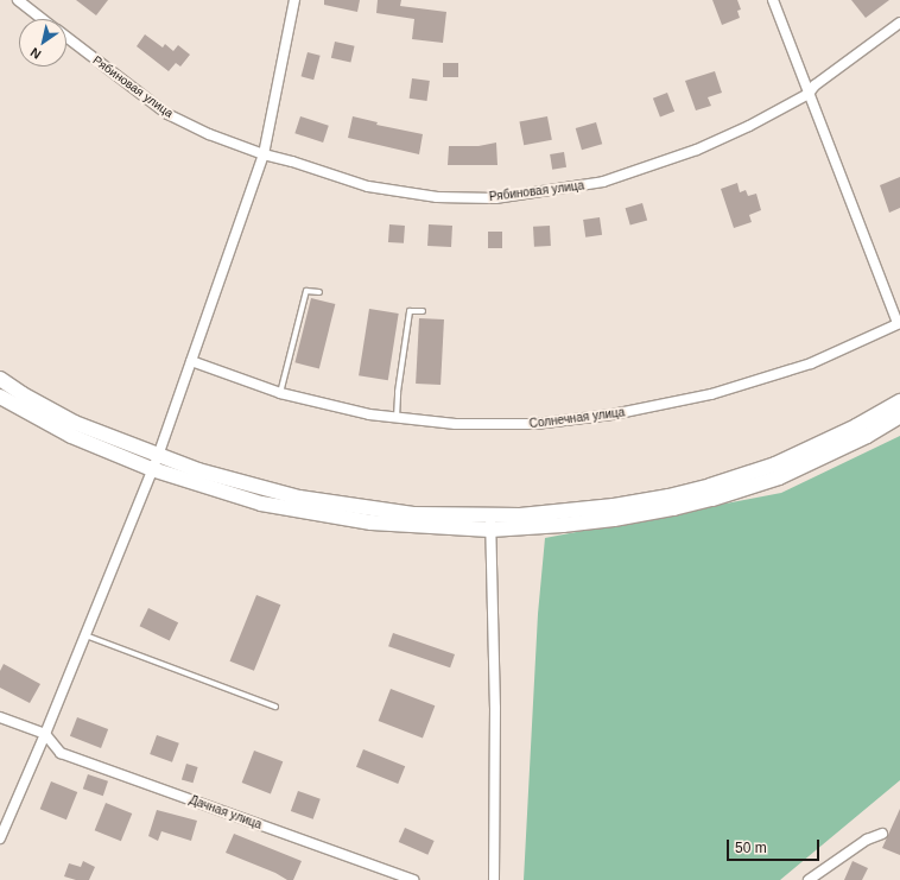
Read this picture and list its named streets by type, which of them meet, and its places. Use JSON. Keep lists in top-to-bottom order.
{
  "streets": {
    "street": ["Рябиновая улица", "Солнечная улица", "Дачная улица"]
  },
  "scale_bar": "50 m",
  "north": "bottom left"
}
